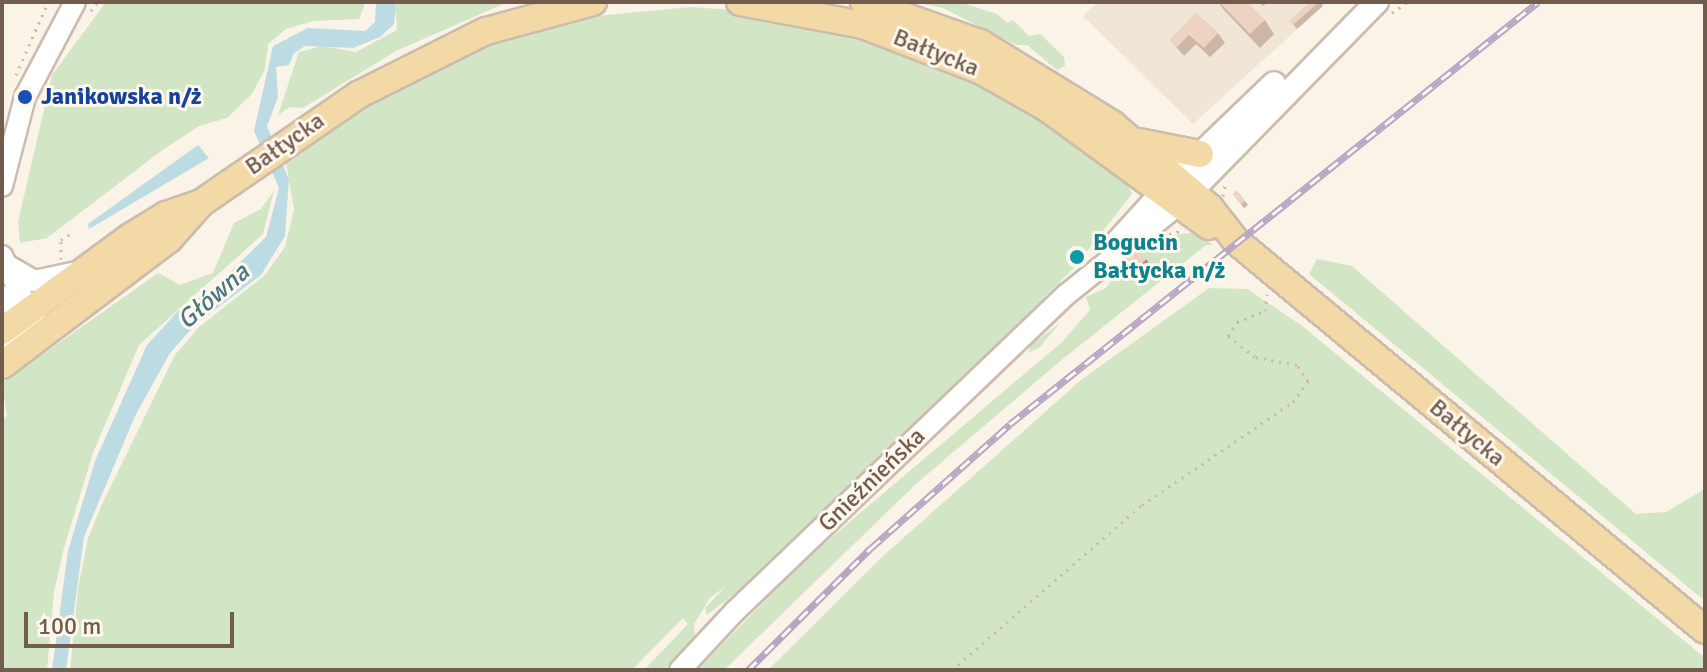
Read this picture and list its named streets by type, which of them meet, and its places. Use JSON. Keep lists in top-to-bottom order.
{
  "streets": {
    "main road": ["Bałtycka", "Gnieźnieńska"]
  },
  "crossings": [
    ["Bałtycka", "Gnieźnieńska"]
  ],
  "water": ["Główna"],
  "places": ["Janikowska n/ż", "Bogucin Bałtycka n/ż"],
  "scale_bar": "100 m"
}
